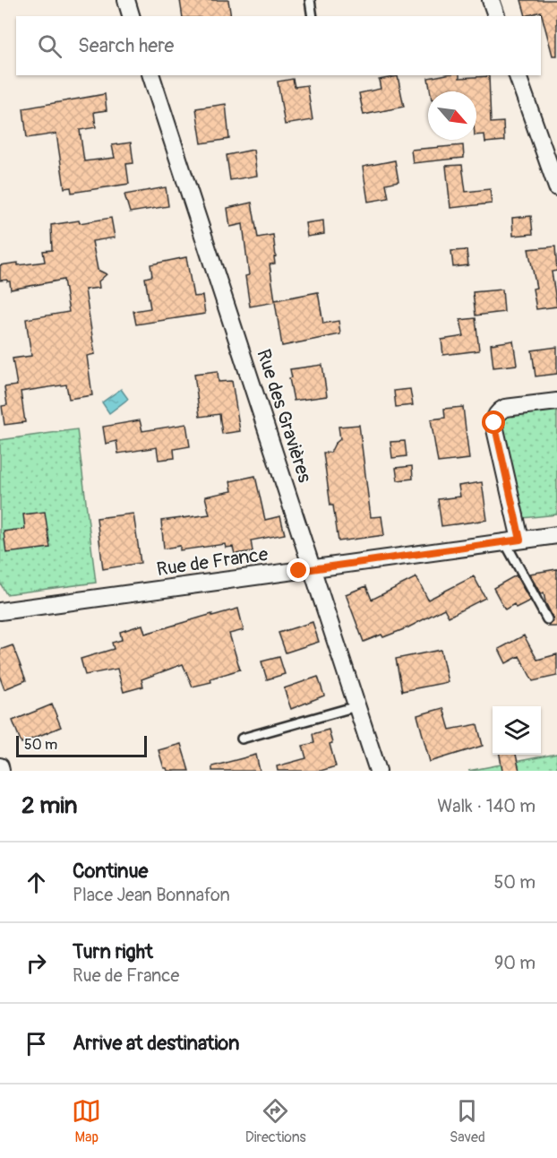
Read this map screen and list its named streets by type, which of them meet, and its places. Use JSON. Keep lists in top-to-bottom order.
{
  "streets": {
    "street": ["Rue des Gravières", "Rue de France"]
  },
  "crossings": [
    ["Rue des Gravières", "Rue de France"]
  ],
  "scale_bar": "50 m",
  "north": "bottom right",
  "page": {
    "search": "Search here",
    "scale": "50 m",
    "heading": ["2 min", "Walk · 140 m"],
    "list": [
      ["Continue", "Place Jean Bonnafon", "50 m"],
      ["Turn right", "Rue de France", "90 m"],
      "Arrive at destination"
    ],
    "nav": ["Map", "Directions", "Saved"]
  }
}
